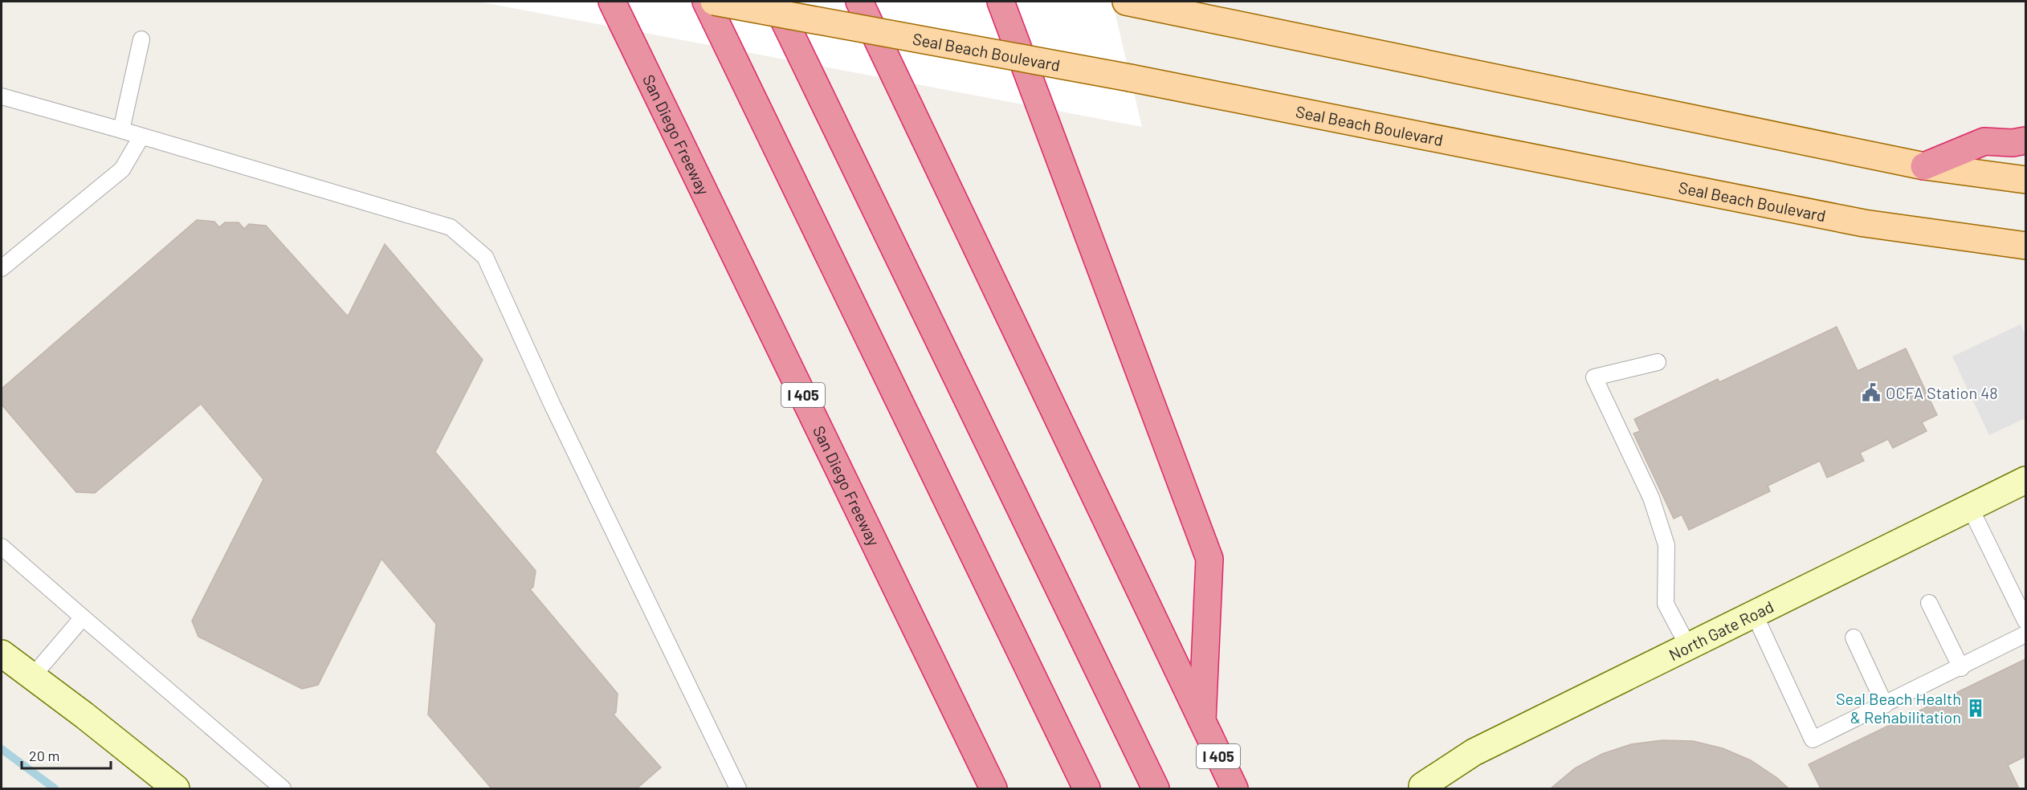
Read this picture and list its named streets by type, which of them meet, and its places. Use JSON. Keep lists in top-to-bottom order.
{
  "streets": {
    "highway": ["San Diego Freeway", "I 405"],
    "main road": ["Seal Beach Boulevard"],
    "street": ["North Gate Road"]
  },
  "places": {
    "public building": ["OCFA Station 48"],
    "building": ["Seal Beach Health & Rehabilitation"]
  },
  "scale_bar": "20 m"
}
